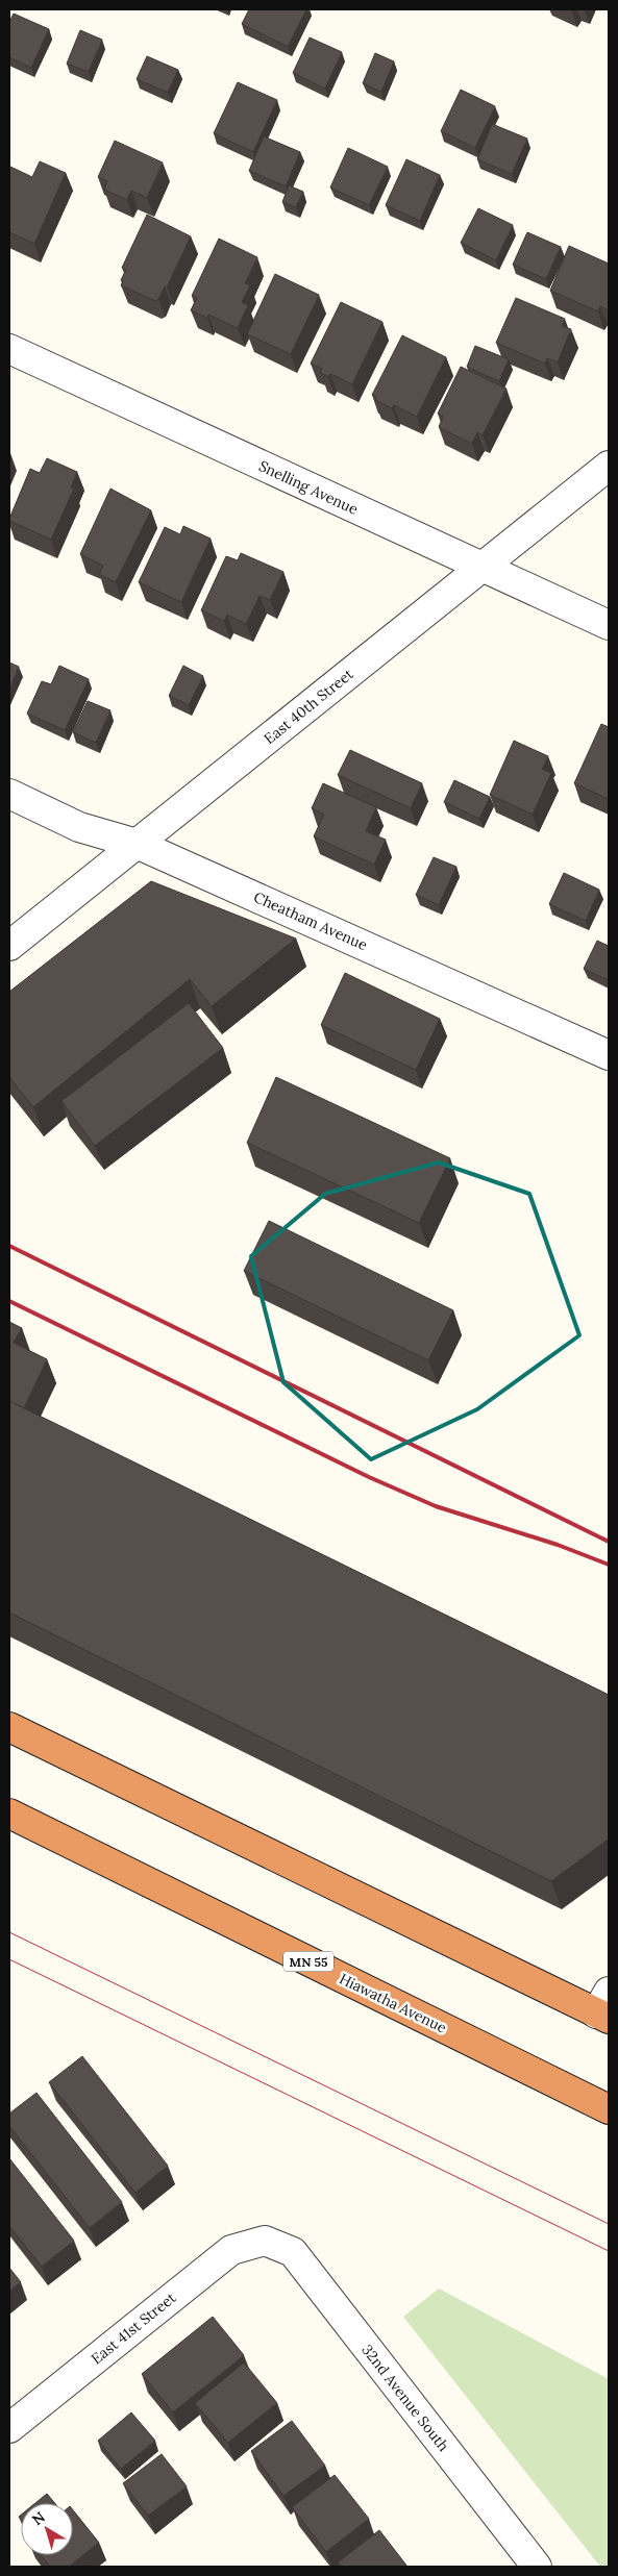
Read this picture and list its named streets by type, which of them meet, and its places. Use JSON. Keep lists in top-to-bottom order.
{
  "streets": {
    "highway": ["MN 55", "Hiawatha Avenue"],
    "street": [
      "Snelling Avenue",
      "East 40th Street",
      "Cheatham Avenue",
      "East 41st Street",
      "32nd Avenue South"
    ]
  },
  "crossings": [
    ["Snelling Avenue", "East 40th Street"],
    ["East 40th Street", "Cheatham Avenue"],
    ["East 41st Street", "32nd Avenue South"]
  ],
  "north": "top left"
}
